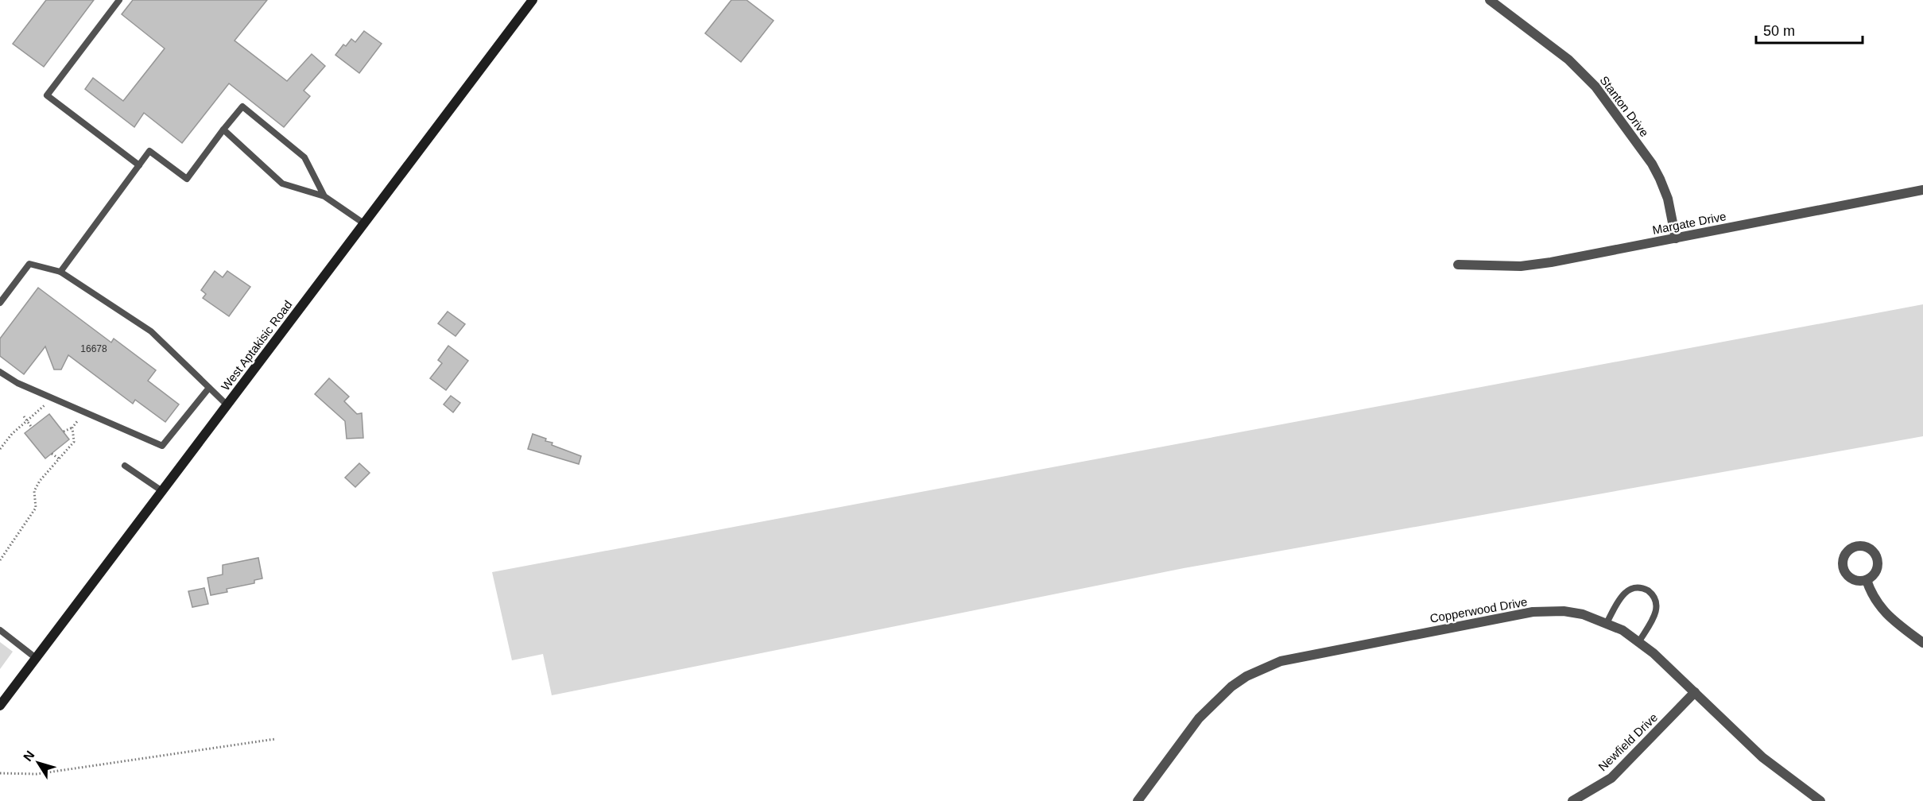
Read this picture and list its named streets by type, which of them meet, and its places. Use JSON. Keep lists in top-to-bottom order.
{
  "streets": {
    "main road": ["West Aptakisic Road"],
    "street": [
      "Stanton Drive",
      "Margate Drive",
      "Copperwood Drive",
      "Newfield Drive"
    ]
  },
  "crossings": [
    ["Stanton Drive", "Margate Drive"],
    ["Copperwood Drive", "Newfield Drive"]
  ],
  "house_numbers": ["16678"],
  "scale_bar": "50 m",
  "north": "top left"
}
